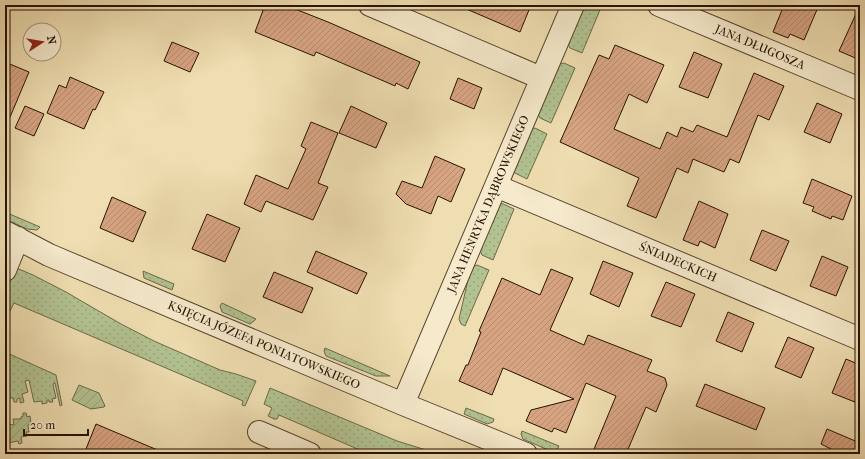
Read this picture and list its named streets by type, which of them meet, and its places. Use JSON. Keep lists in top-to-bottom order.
{
  "streets": {
    "street": [
      "JANA DŁUGOSZA",
      "JANA HENRYKA DĄBROWSKIEGO",
      "ŚNIADECKICH",
      "KSIĘCIA JÓZEFA PONIATOWSKIEGO"
    ]
  },
  "crossings": [
    ["JANA HENRYKA DĄBROWSKIEGO", "ŚNIADECKICH"],
    ["JANA HENRYKA DĄBROWSKIEGO", "KSIĘCIA JÓZEFA PONIATOWSKIEGO"]
  ],
  "scale_bar": "20 m",
  "north": "right"
}
